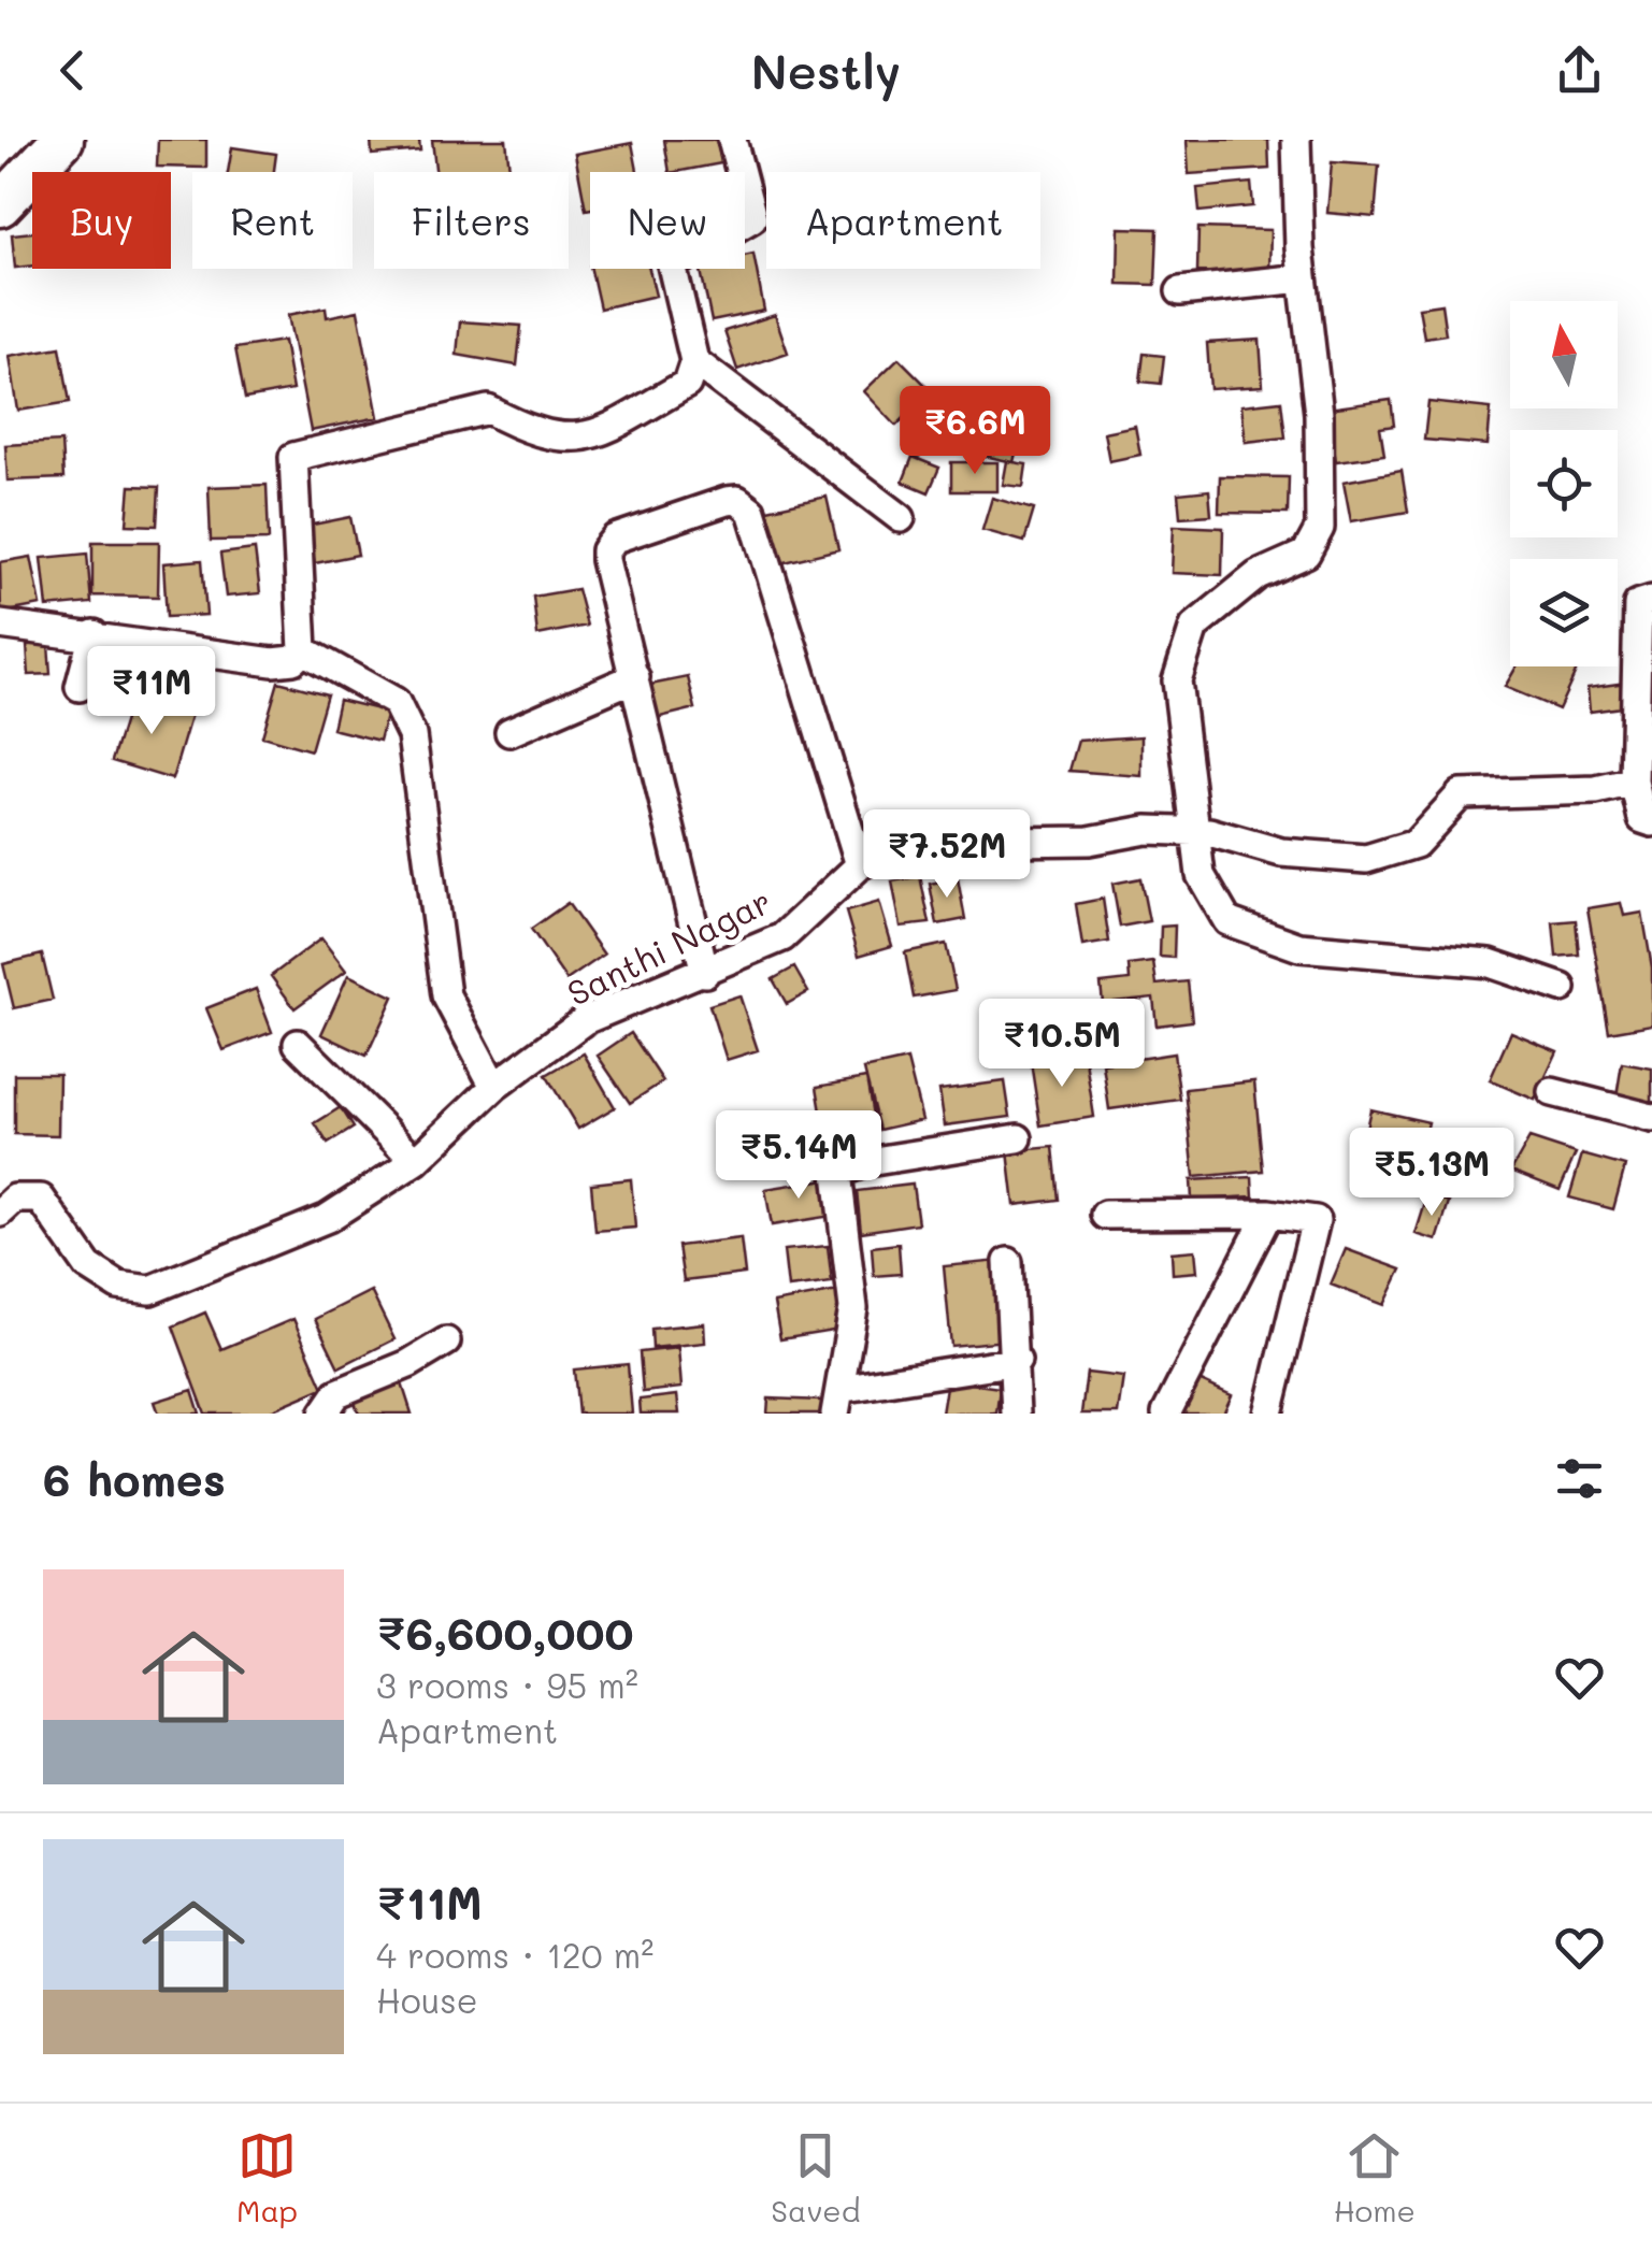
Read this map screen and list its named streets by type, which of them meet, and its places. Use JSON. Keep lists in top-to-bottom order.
{
  "streets": {
    "street": ["Santhi Nagar"]
  },
  "north": "top",
  "page": {
    "header": "Nestly",
    "chip": [
      "Buy",
      "Rent",
      "Filters",
      "New",
      "Apartment"
    ],
    "price": [
      "₹6.6M",
      "₹11M",
      "₹7.52M",
      "₹10.5M",
      "₹5.14M",
      "₹5.13M"
    ],
    "heading": "6 homes",
    "list": [
      {
        "name": "₹6,600,000",
        "note": "3 rooms · 95 m² · Apartment"
      },
      {
        "name": "₹11M",
        "note": "4 rooms · 120 m² · House"
      }
    ],
    "tabs": ["Map", "Saved", "Home"]
  }
}
